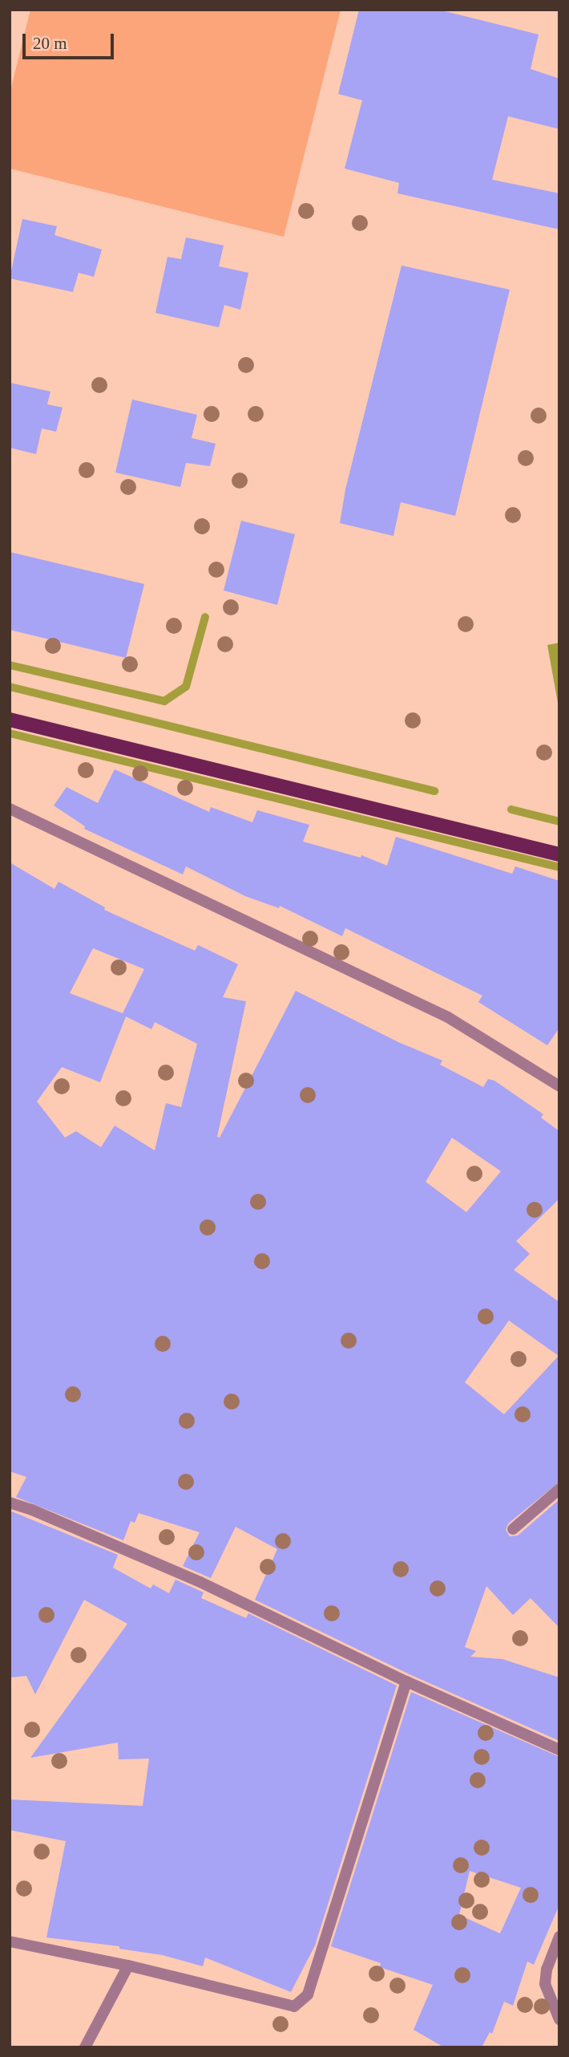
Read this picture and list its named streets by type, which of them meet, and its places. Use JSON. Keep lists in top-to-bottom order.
{
  "scale_bar": "20 m"
}
